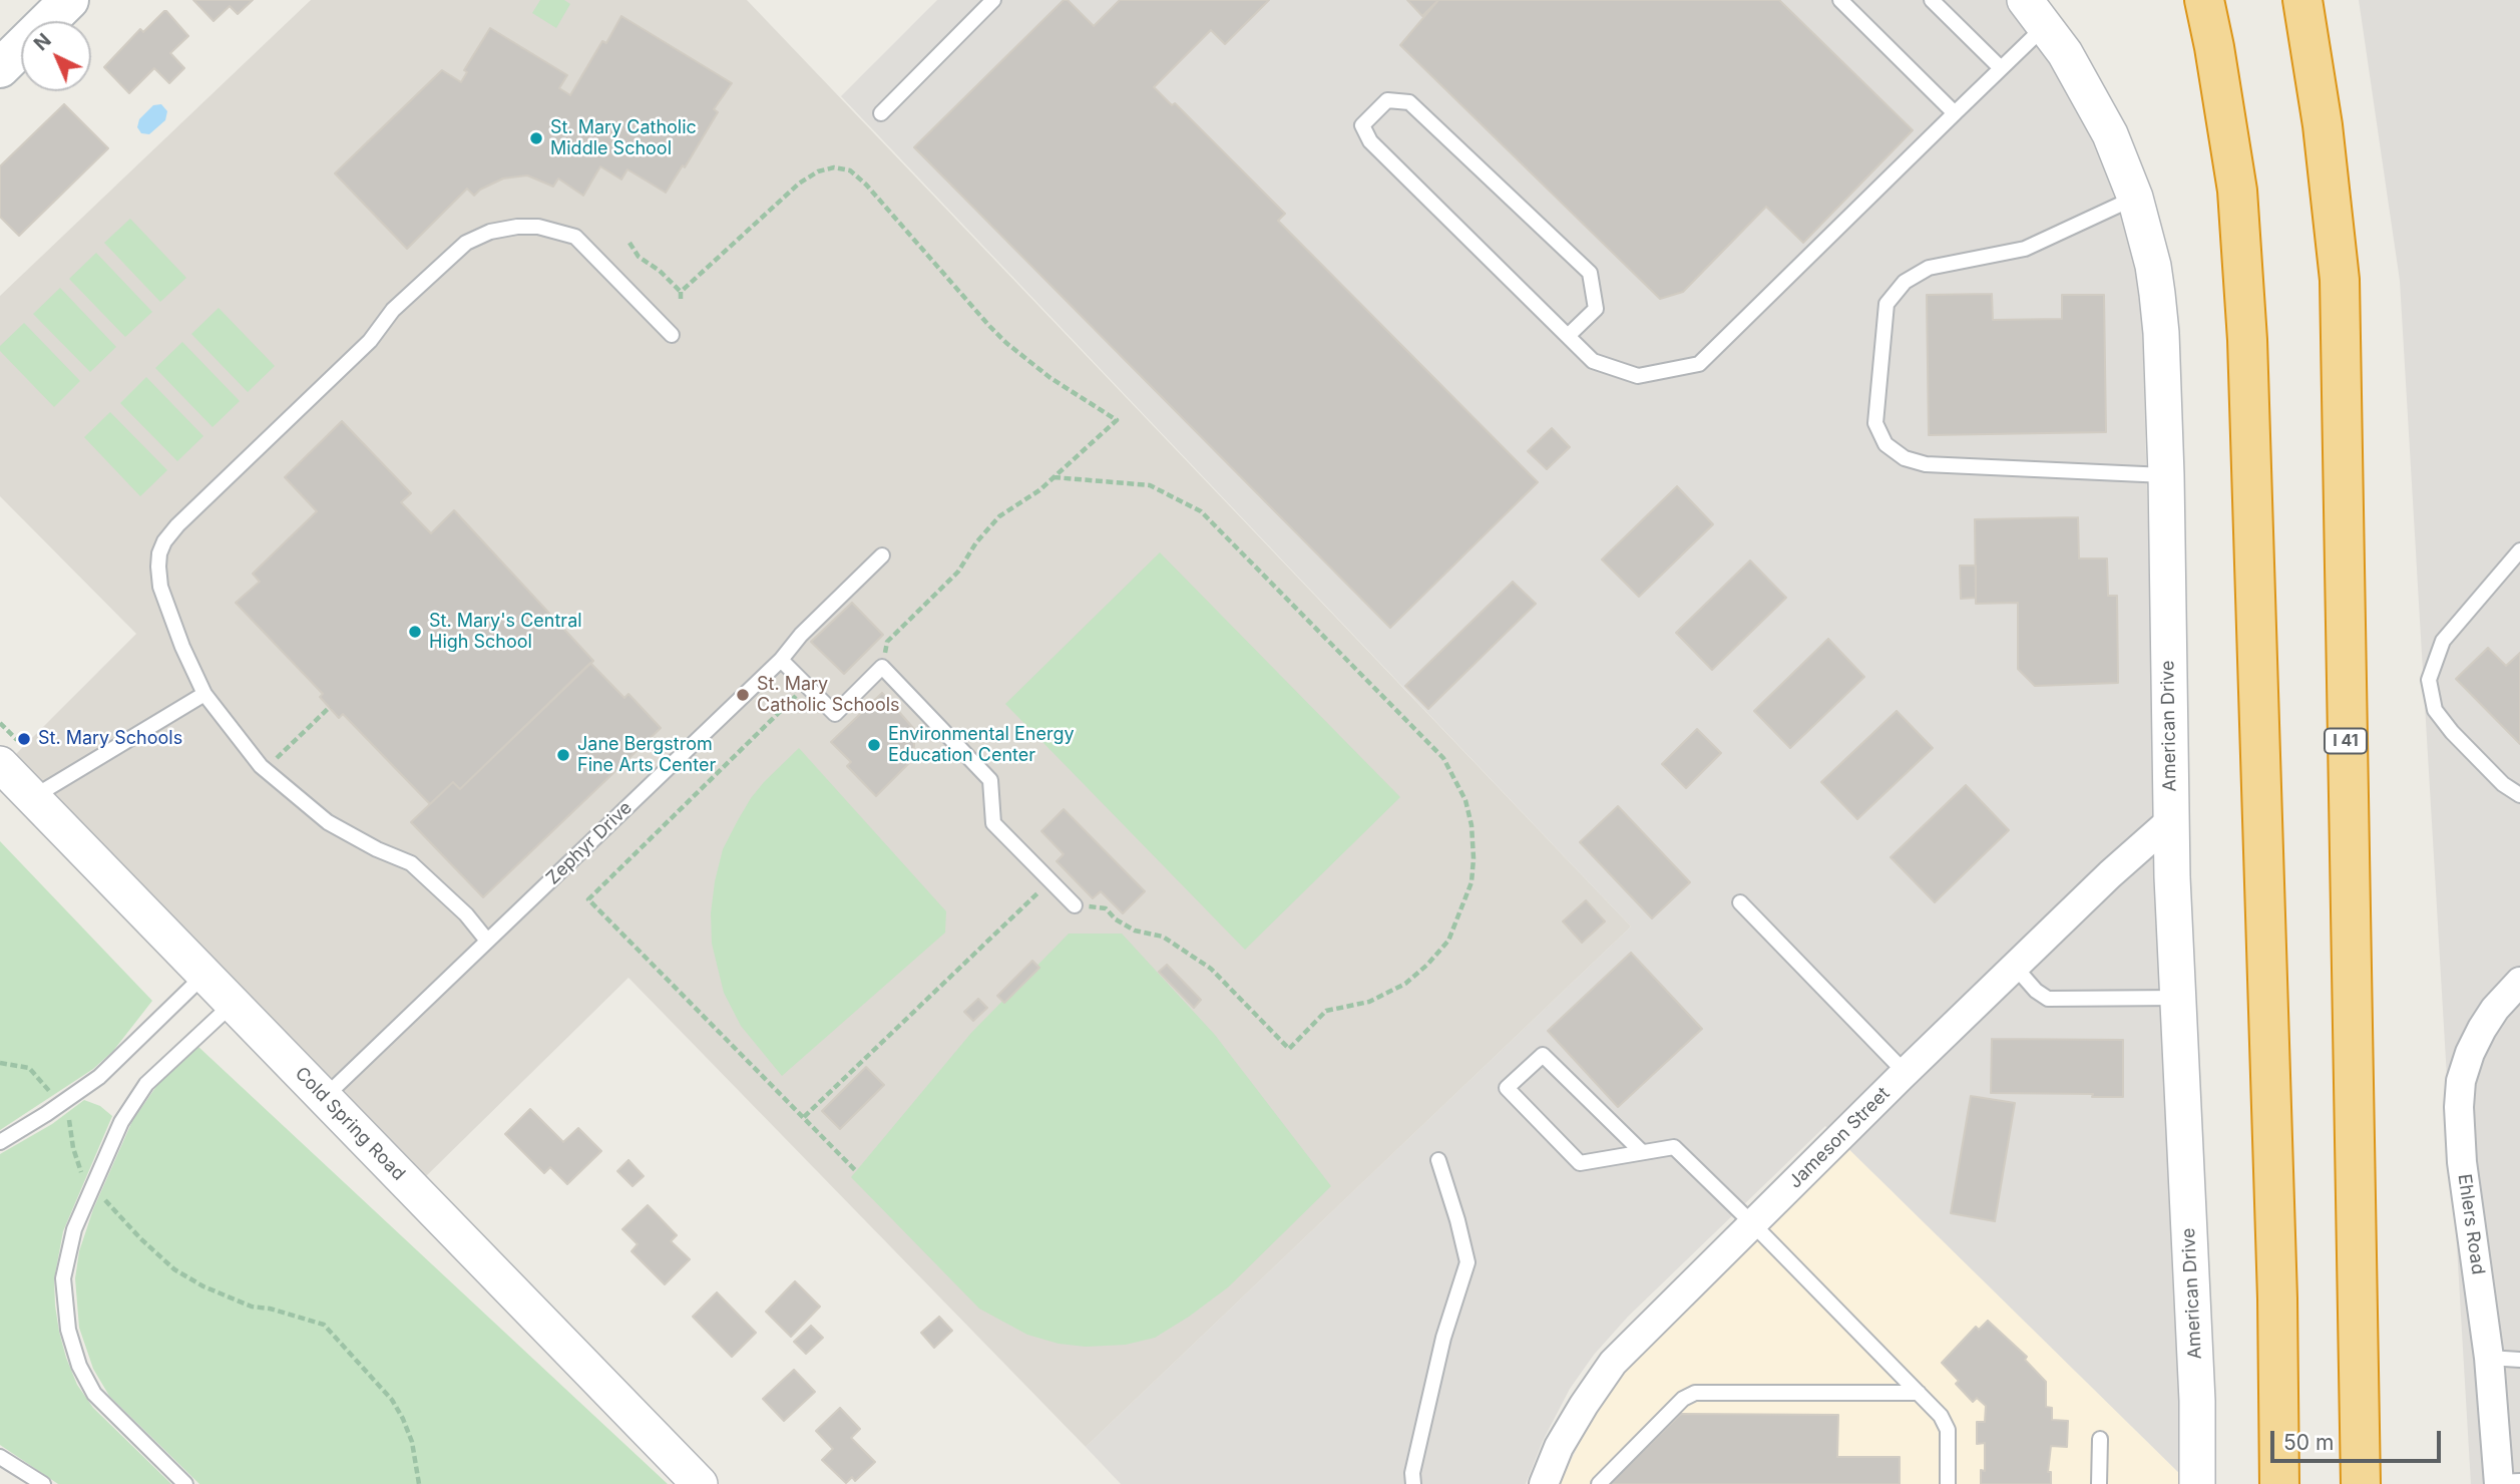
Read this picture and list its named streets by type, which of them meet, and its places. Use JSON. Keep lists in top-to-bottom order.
{
  "streets": {
    "highway": ["I 41"],
    "street": [
      "American Drive",
      "Cold Spring Road",
      "Jameson Street",
      "Ehlers Road"
    ],
    "lane": ["Zephyr Drive"]
  },
  "crossings": [
    ["American Drive", "Jameson Street"],
    ["Zephyr Drive", "Cold Spring Road"]
  ],
  "places": [
    "St. Mary Catholic Middle School",
    "St. Mary's Central High School",
    "St. Mary Catholic Schools",
    "St. Mary Schools",
    "Environmental Energy Education Center",
    "Jane Bergstrom Fine Arts Center"
  ],
  "scale_bar": "50 m",
  "north": "top left"
}
